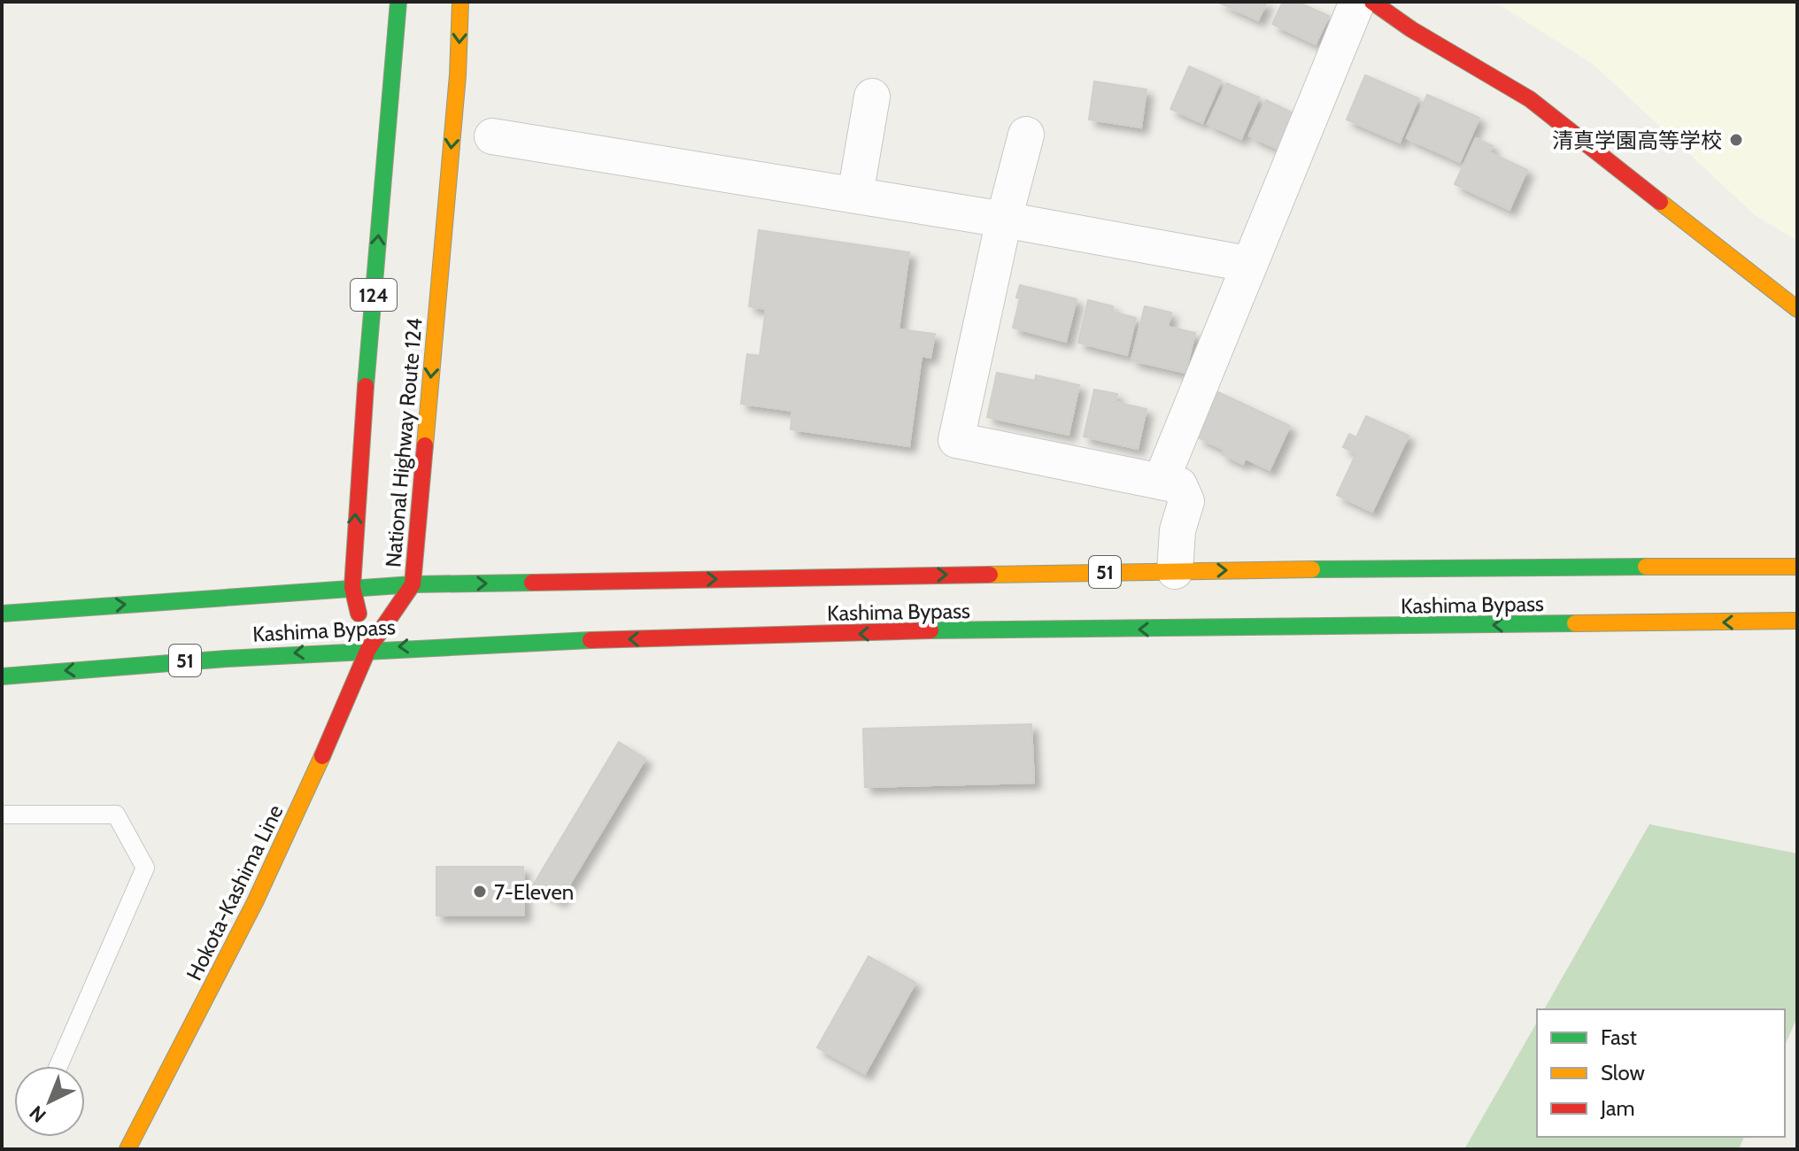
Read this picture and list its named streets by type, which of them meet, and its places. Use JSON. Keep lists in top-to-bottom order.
{
  "streets": {
    "main road": [
      "124",
      "National Highway Route 124",
      "51",
      "Kashima Bypass",
      "Hokota-Kashima Line"
    ]
  },
  "crossings": [
    ["National Highway Route 124", "Kashima Bypass"],
    ["National Highway Route 124", "Hokota-Kashima Line"],
    ["Kashima Bypass", "Hokota-Kashima Line"]
  ],
  "places": ["清真学園高等学校", "7-Eleven"],
  "legend": ["Fast", "Slow", "Jam"],
  "north": "bottom left"
}
